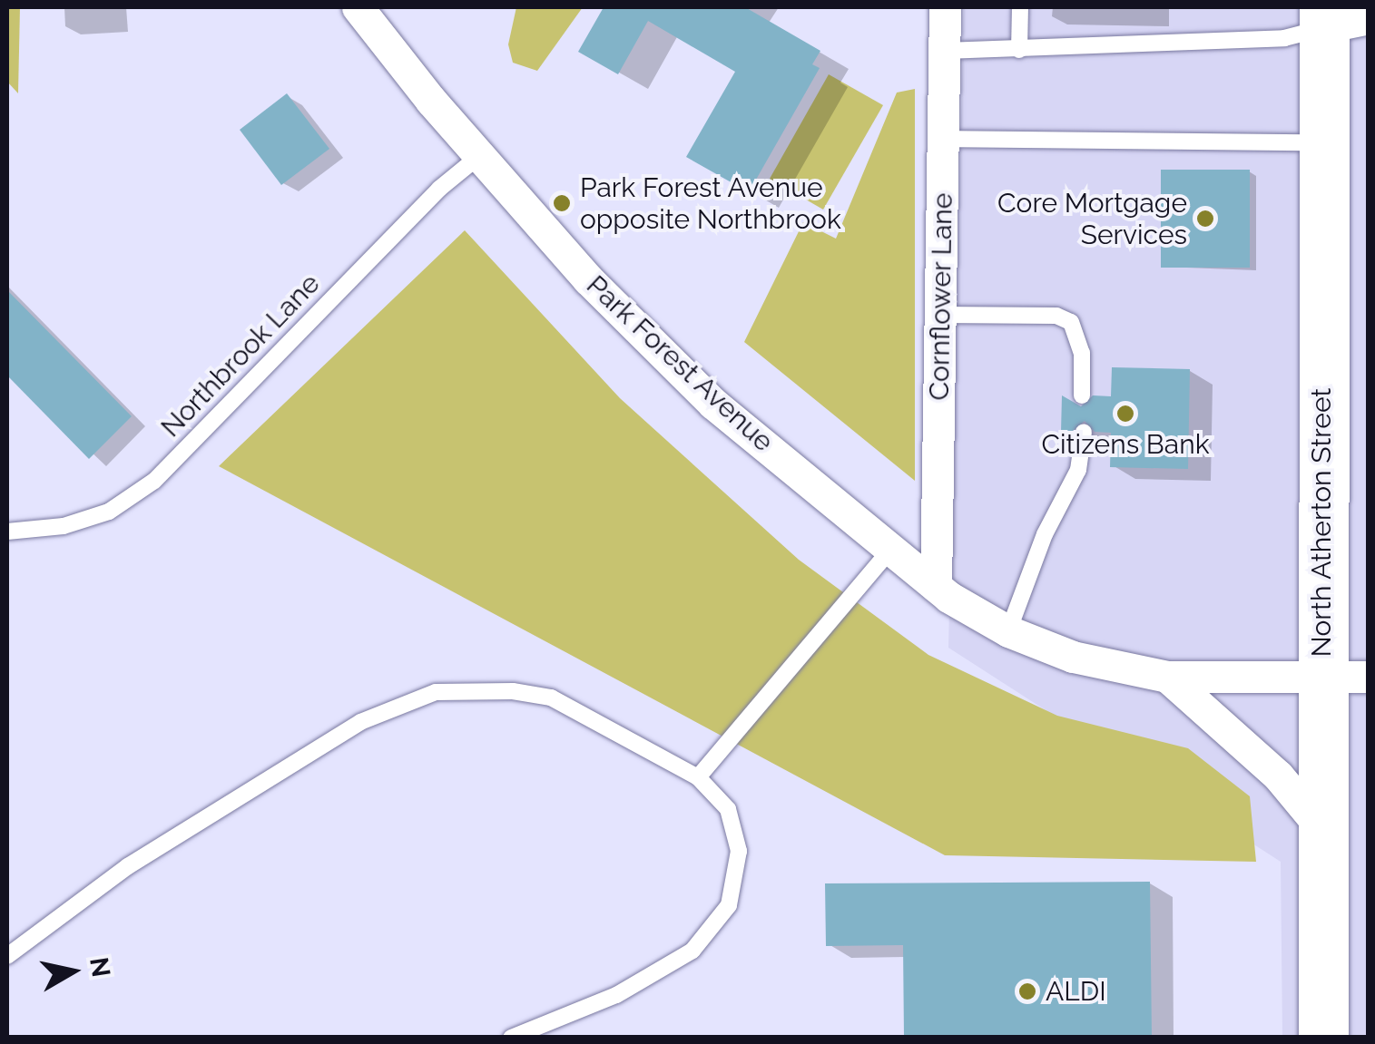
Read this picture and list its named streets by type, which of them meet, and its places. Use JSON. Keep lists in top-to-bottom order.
{
  "streets": {
    "main road": ["North Atherton Street"],
    "street": ["Cornflower Lane", "Park Forest Avenue"],
    "lane": ["Northbrook Lane"]
  },
  "crossings": [
    ["Cornflower Lane", "Park Forest Avenue"],
    ["Northbrook Lane", "Park Forest Avenue"],
    ["Park Forest Avenue", "North Atherton Street"]
  ],
  "places": [
    "Park Forest Avenue opposite Northbrook",
    "Core Mortgage Services",
    "Citizens Bank",
    "ALDI"
  ],
  "north": "right"
}
